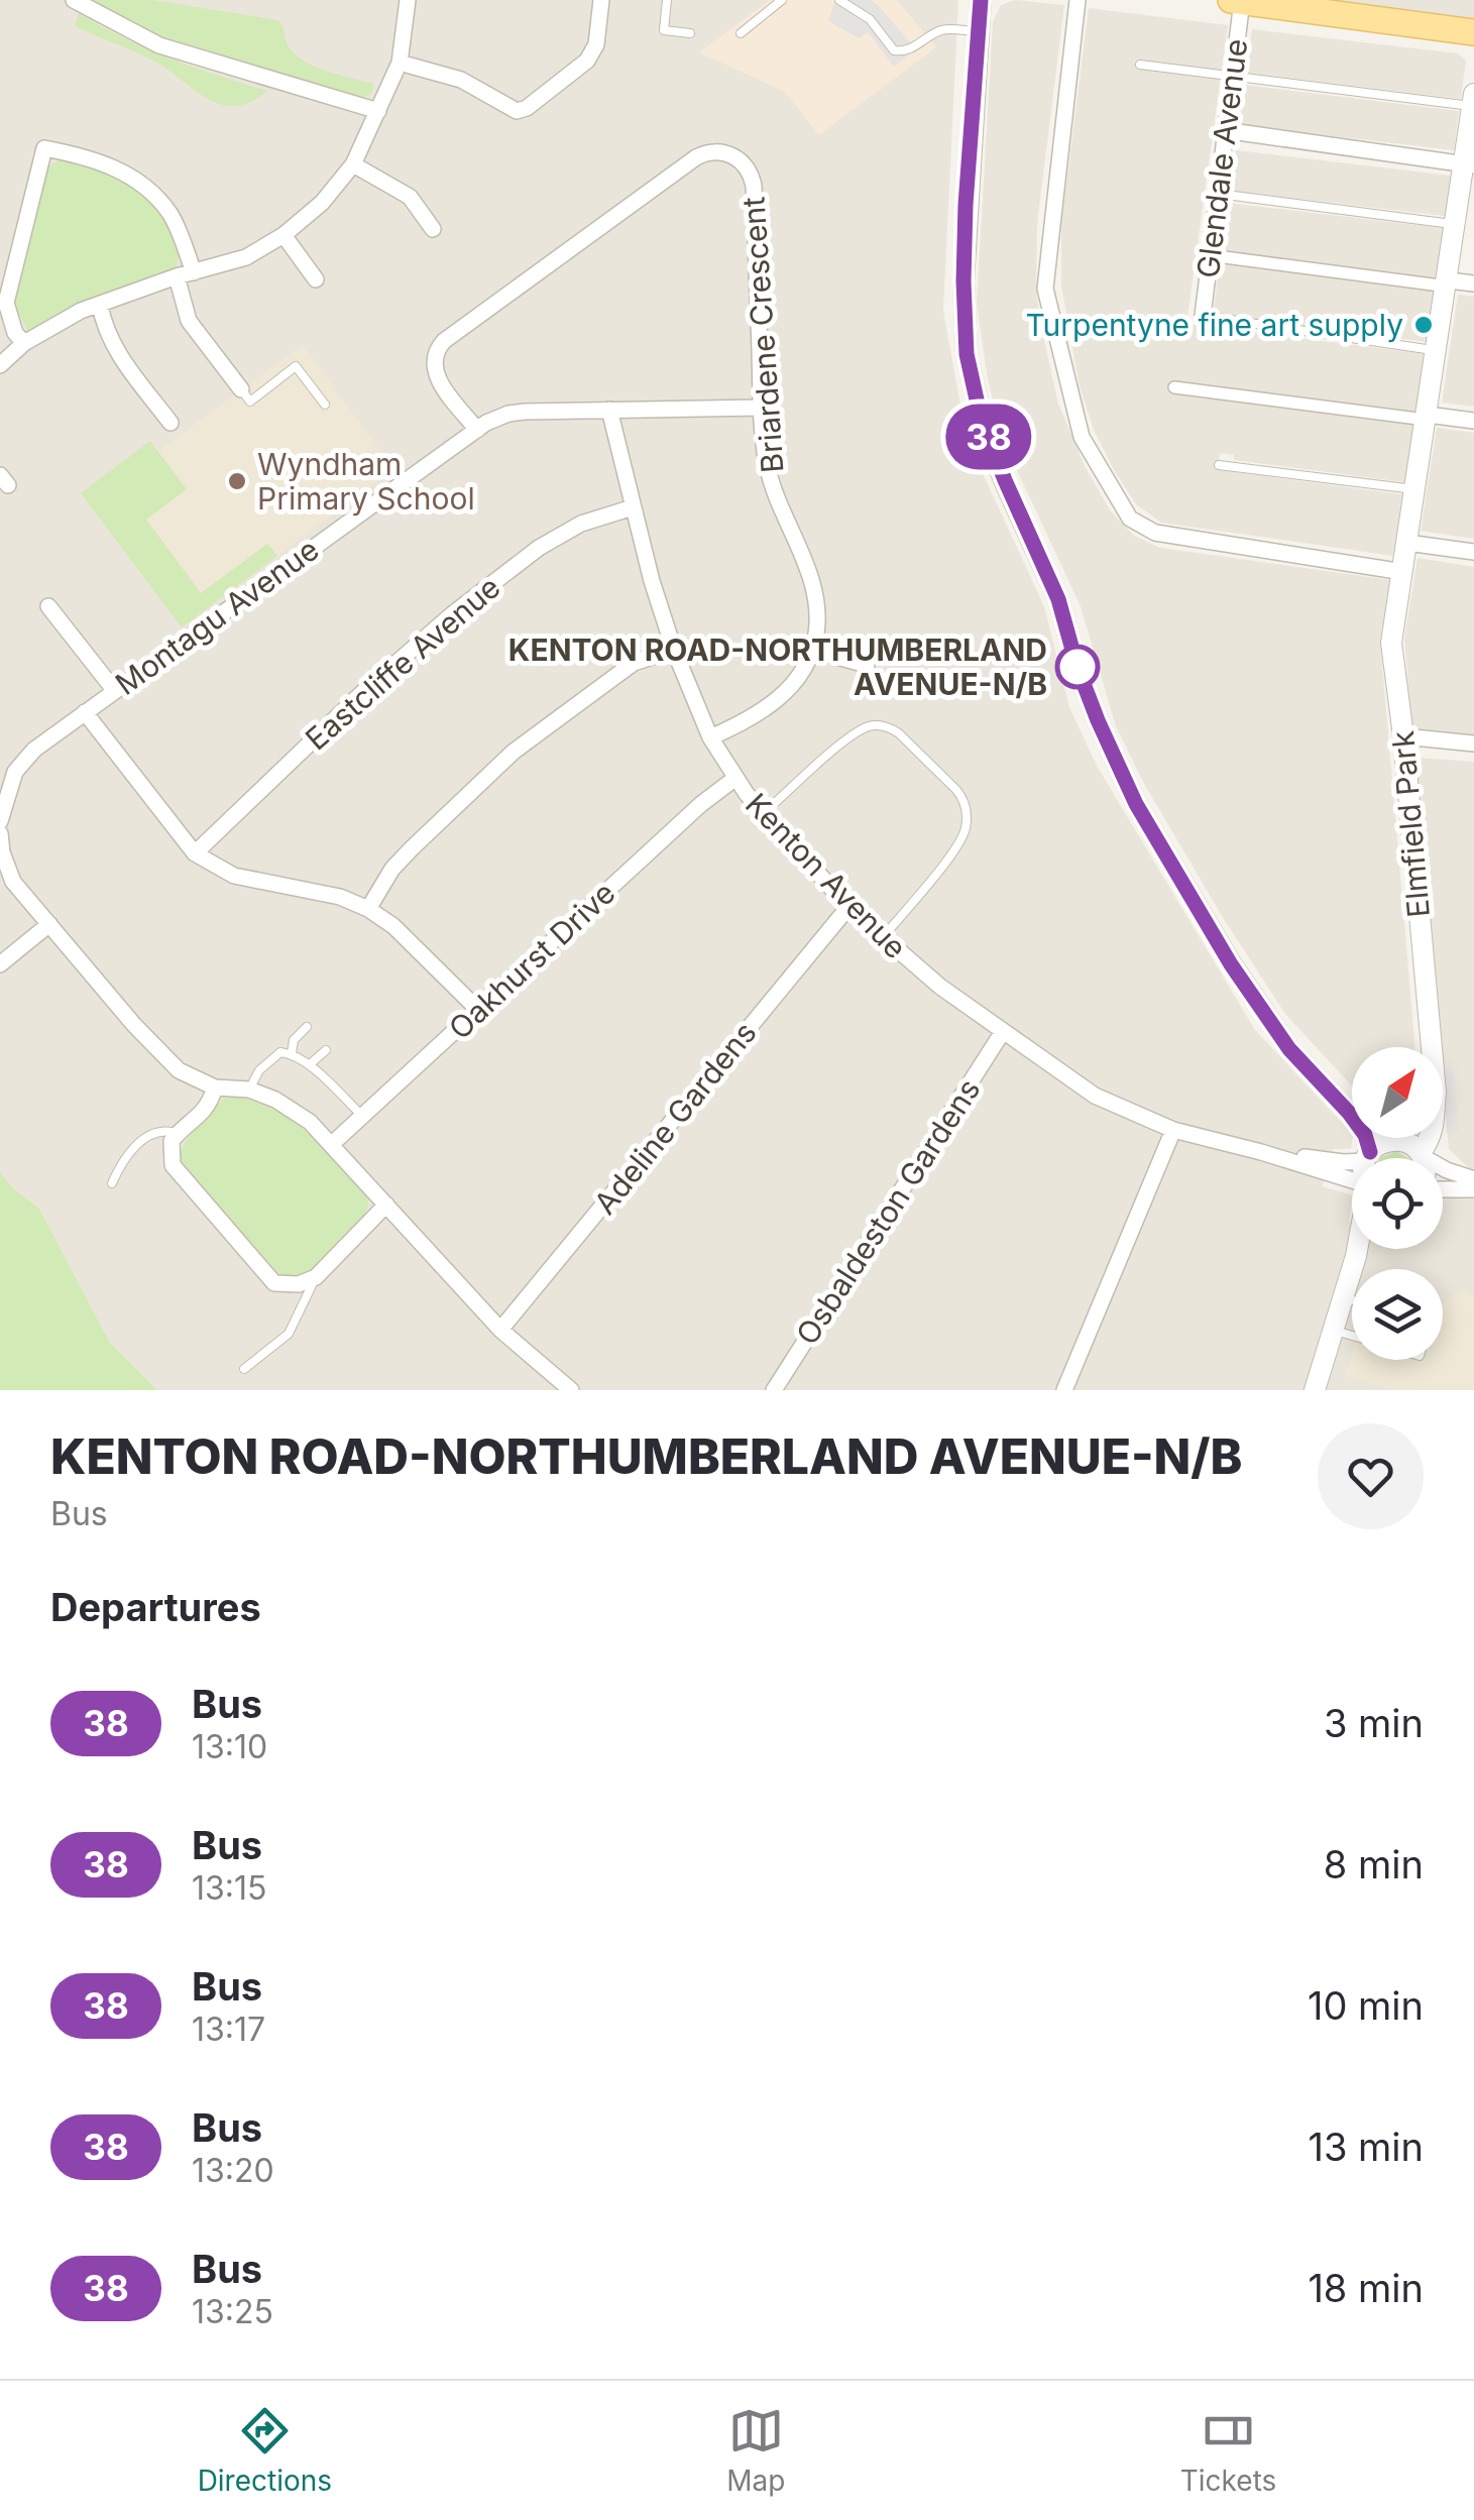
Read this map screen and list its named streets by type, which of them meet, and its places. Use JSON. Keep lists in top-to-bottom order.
{
  "streets": {
    "street": [
      "Glendale Avenue",
      "Briardene Crescent",
      "Montagu Avenue",
      "Eastcliffe Avenue",
      "Elmfield Park",
      "Kenton Avenue",
      "Oakhurst Drive",
      "Adeline Gardens",
      "Osbaldeston Gardens"
    ]
  },
  "crossings": [
    ["Briardene Crescent", "Montagu Avenue"],
    ["Briardene Crescent", "Kenton Avenue"],
    ["Montagu Avenue", "Kenton Avenue"],
    ["Eastcliffe Avenue", "Kenton Avenue"],
    ["Kenton Avenue", "Oakhurst Drive"],
    ["Kenton Avenue", "Adeline Gardens"],
    ["Kenton Avenue", "Osbaldeston Gardens"]
  ],
  "places": ["Turpentyne fine art supply", "Wyndham Primary School", "KENTON ROAD-NORTHUMBERLAND AVENUE-N/B"],
  "lines": ["bus line 38"],
  "north": "top right",
  "page": {
    "on_map": "38",
    "heading": [
      ["KENTON ROAD-NORTHUMBERLAND AVENUE-N/B", "Bus"],
      "Departures"
    ],
    "list": [
      {
        "mark": "38",
        "name": "Bus",
        "note": "13:10",
        "value": "3 min"
      },
      {
        "mark": "38",
        "name": "Bus",
        "note": "13:15",
        "value": "8 min"
      },
      {
        "mark": "38",
        "name": "Bus",
        "note": "13:17",
        "value": "10 min"
      },
      {
        "mark": "38",
        "name": "Bus",
        "note": "13:20",
        "value": "13 min"
      },
      {
        "mark": "38",
        "name": "Bus",
        "note": "13:25",
        "value": "18 min"
      }
    ],
    "tabs": ["Directions", "Map", "Tickets"]
  }
}
